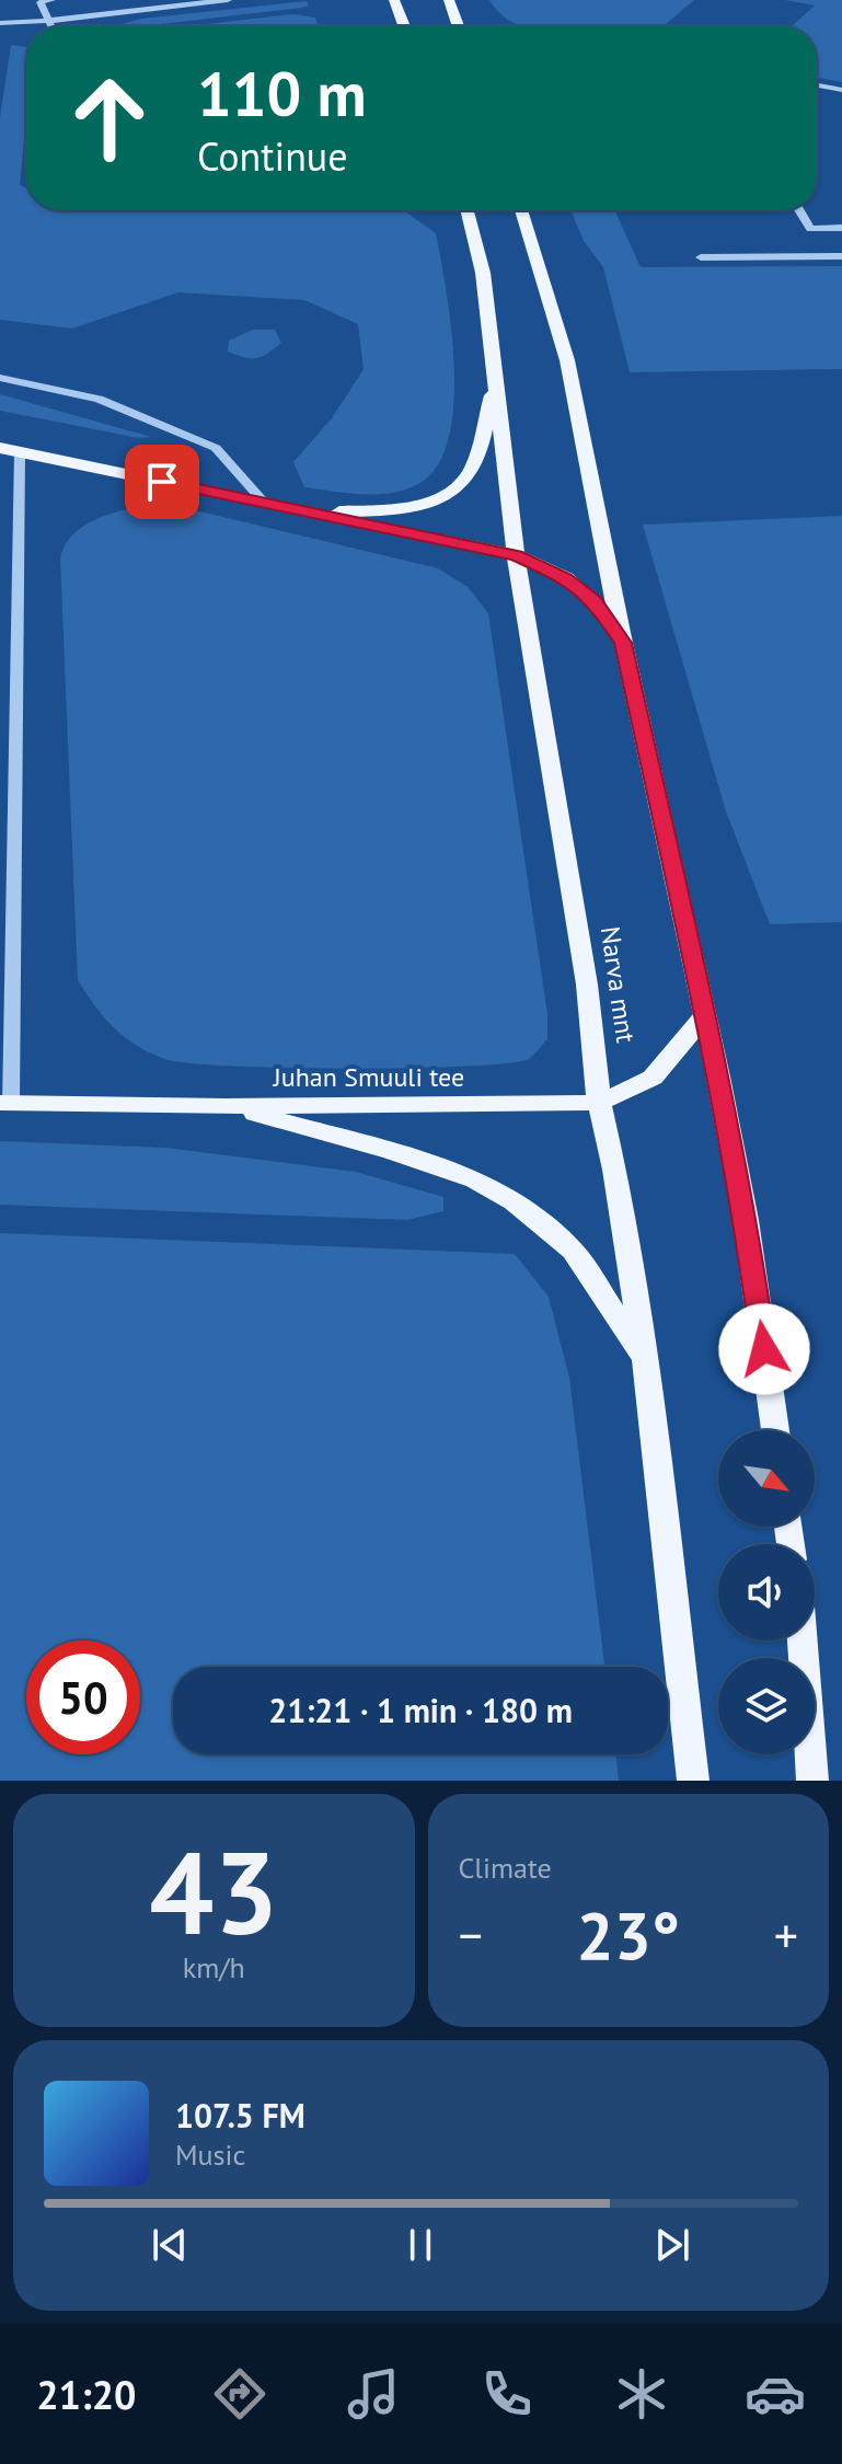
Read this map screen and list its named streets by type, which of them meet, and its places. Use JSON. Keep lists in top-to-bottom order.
{
  "streets": {
    "main road": ["Narva mnt", "Juhan Smuuli tee"]
  },
  "crossings": [
    ["Narva mnt", "Juhan Smuuli tee"]
  ],
  "north": "bottom right",
  "page": {
    "turn": ["110 m", "Continue"],
    "limit": "50",
    "trip": "21:21 · 1 min · 180 m",
    "tile": [
      ["43", "km/h"],
      "Climate"
    ],
    "heat": ["−", "23°", "+"],
    "song": ["107.5 FM", "Music"],
    "tabs": "21:20"
  }
}
